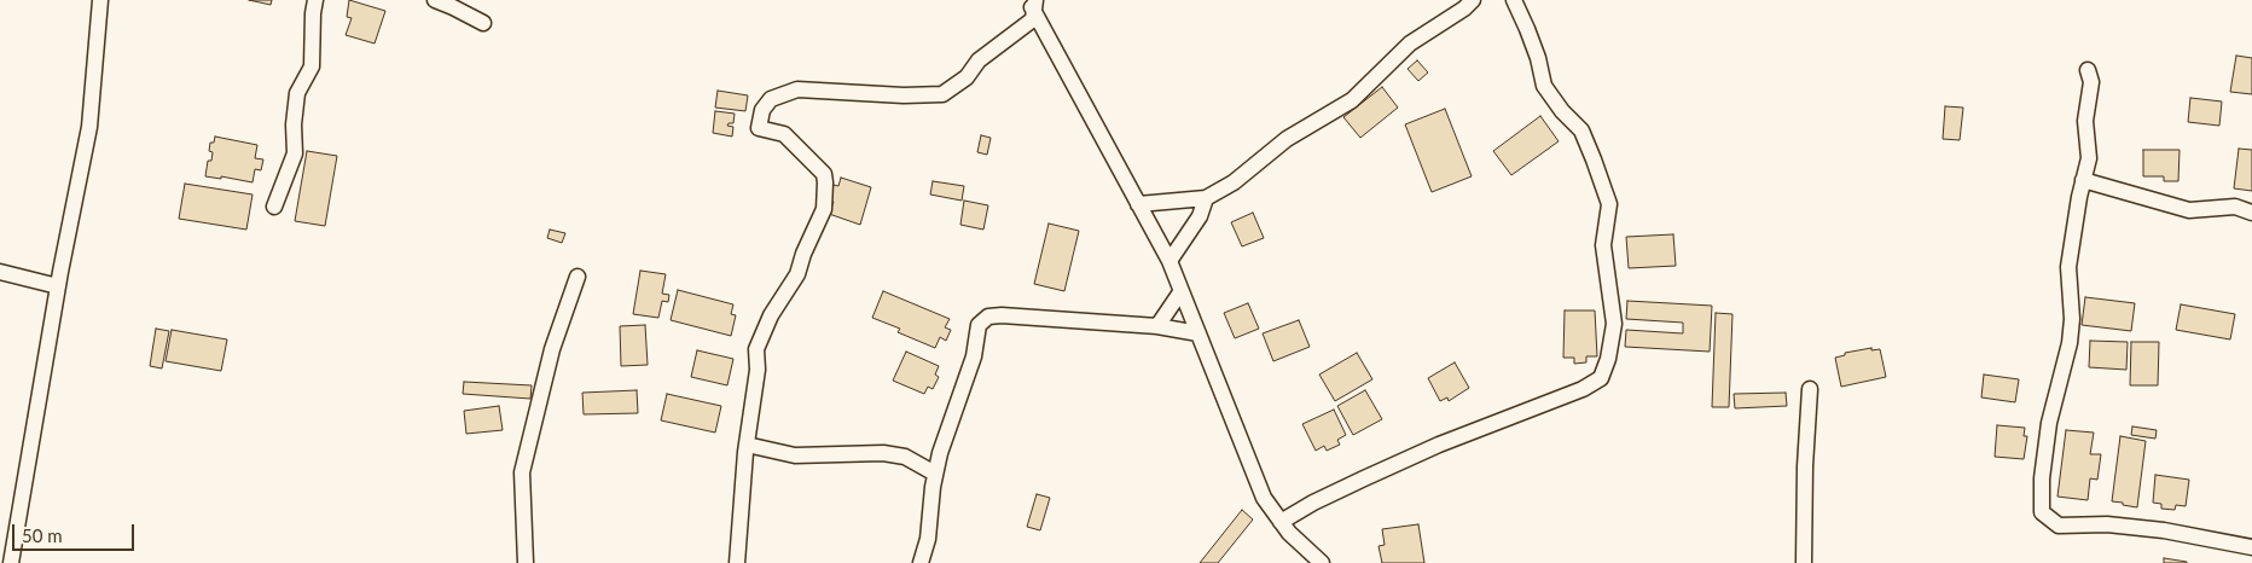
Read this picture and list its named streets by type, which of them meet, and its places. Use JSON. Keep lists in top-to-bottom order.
{
  "scale_bar": "50 m"
}
